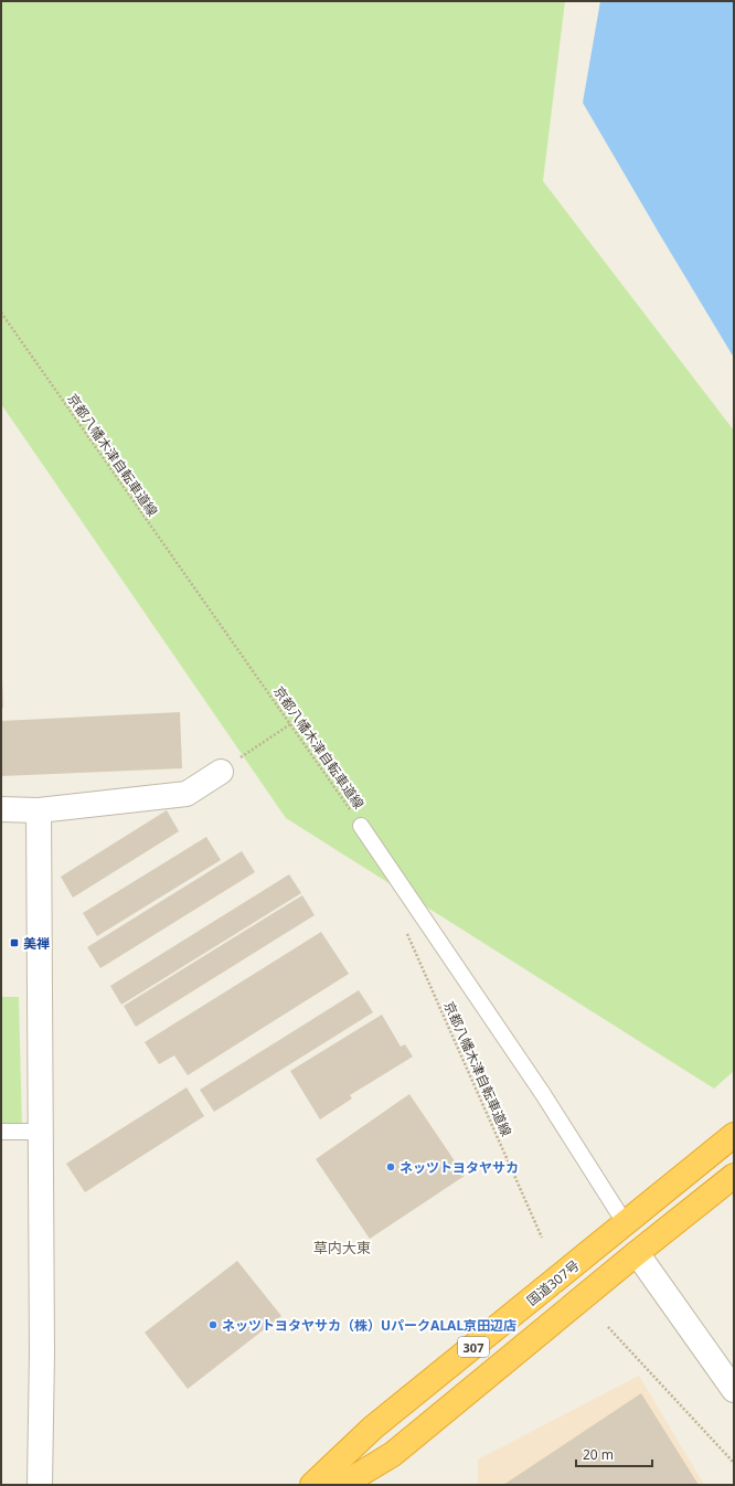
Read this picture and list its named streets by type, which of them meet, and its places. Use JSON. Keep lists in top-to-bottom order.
{
  "streets": {
    "highway": ["国道307号", "307"],
    "path": ["京都八幡木津自転車道線"]
  },
  "districts": ["草内大東"],
  "places": {
    "transit": ["美禅"],
    "other": ["ネッツトヨタヤサカ", "ネッツトヨタヤサカ（株）UパークALAL京田辺店"]
  },
  "scale_bar": "20 m"
}
